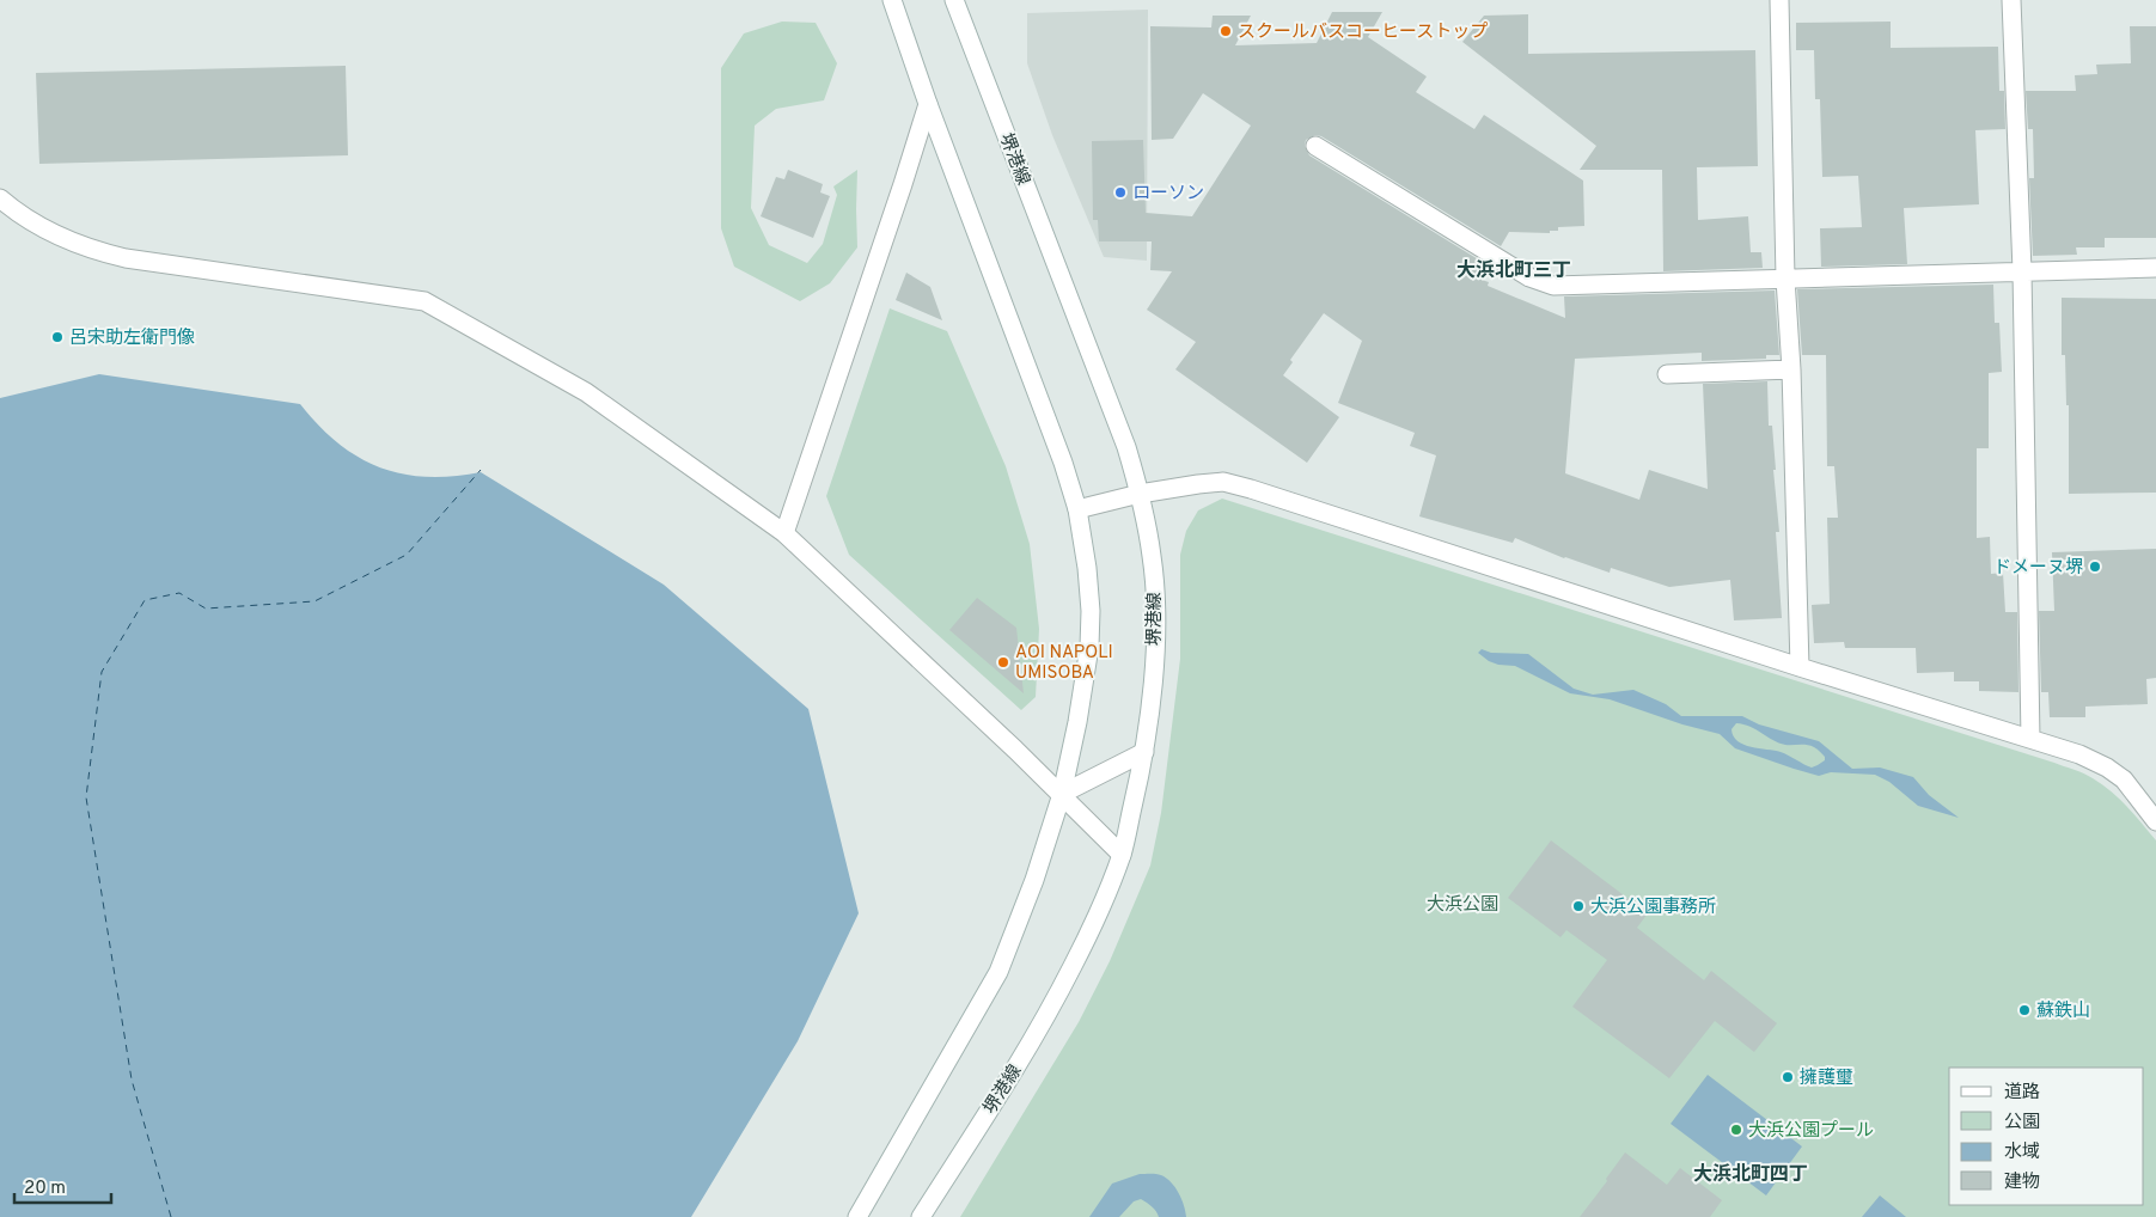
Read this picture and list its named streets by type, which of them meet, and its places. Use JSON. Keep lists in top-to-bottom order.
{
  "streets": {
    "street": ["堺港線"]
  },
  "districts": ["大浜北町三丁", "大浜北町四丁"],
  "parks": ["大浜公園"],
  "places": [
    "スクールバスコーヒーストップ",
    "ローソン",
    "呂宋助左衛門像",
    "ドメーヌ堺",
    "AOI NAPOLI UMISOBA",
    "大浜公園事務所",
    "蘇鉄山",
    "擁護璽",
    "大浜公園プール"
  ],
  "legend": [
    "道路",
    "公園",
    "水域",
    "建物"
  ],
  "scale_bar": "20 m"
}
